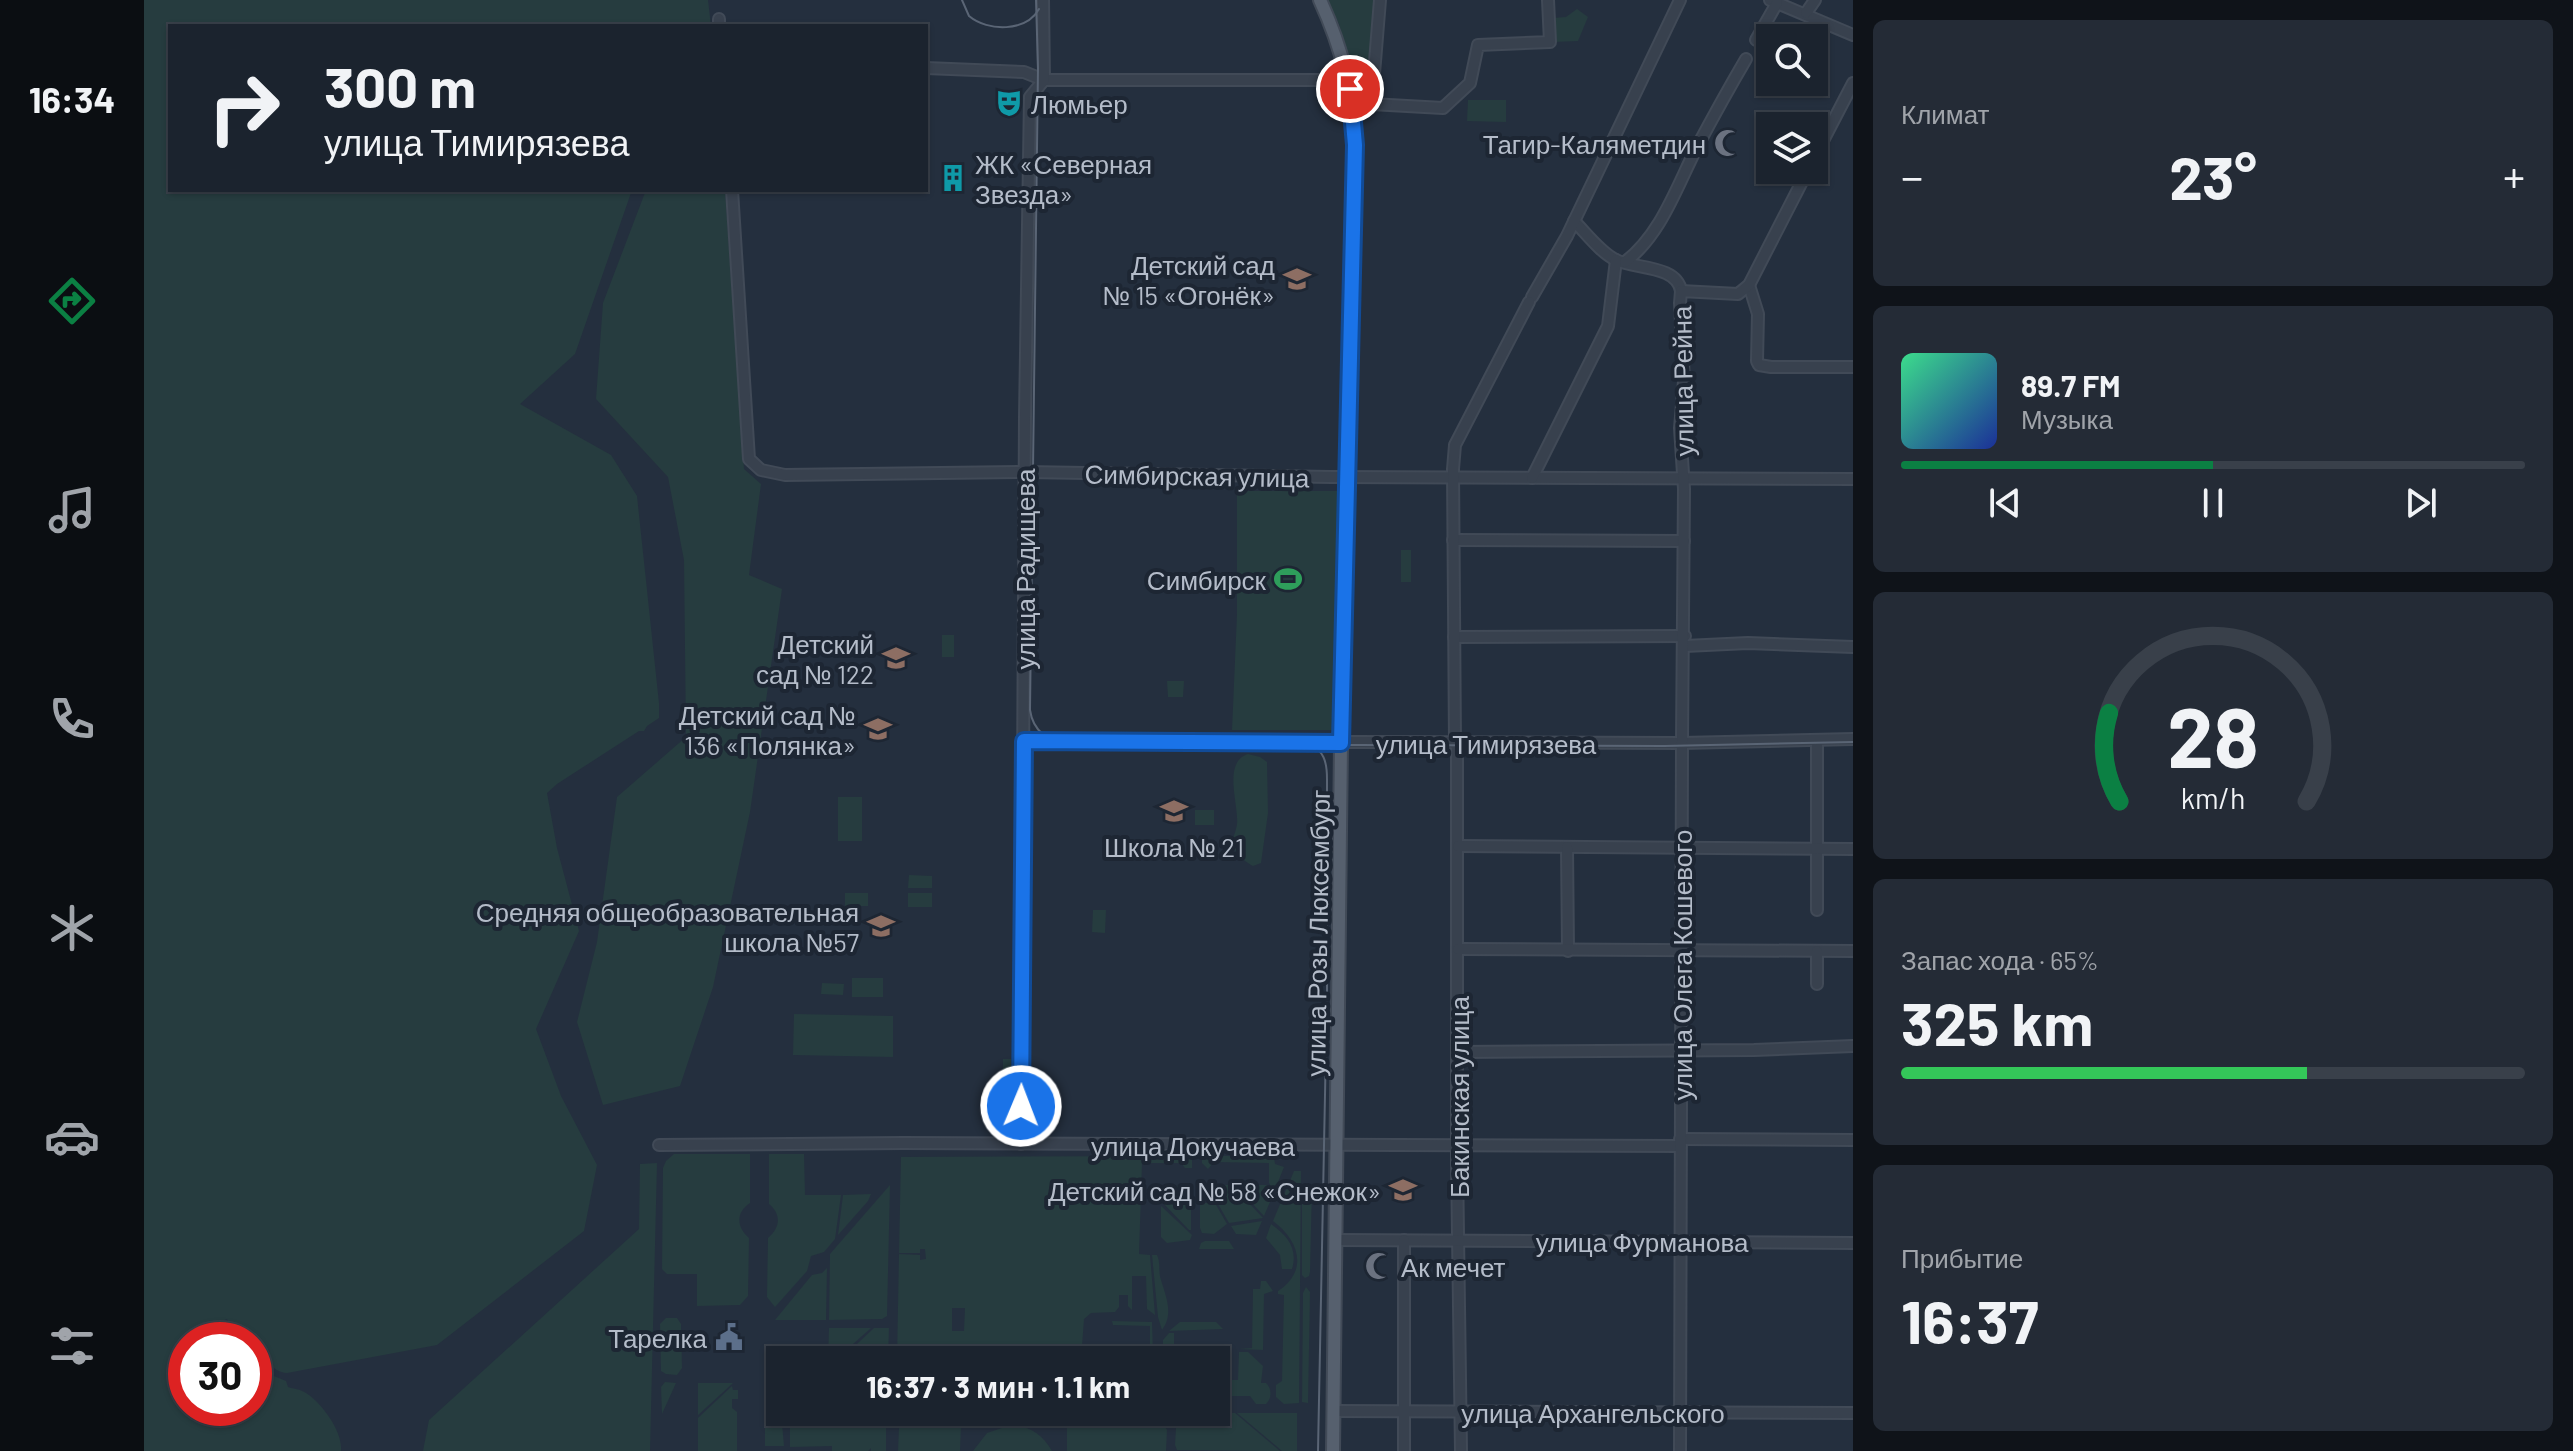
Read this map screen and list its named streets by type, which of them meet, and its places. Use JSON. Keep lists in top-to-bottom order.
{
  "streets": {
    "main road": ["улица Розы Люксембург"],
    "street": [
      "улица Рейна",
      "Симбирская улица",
      "улица Радищева",
      "улица Тимирязева",
      "улица Олега Кошевого",
      "Бакинская улица",
      "улица Докучаева",
      "улица Фурманова",
      "улица Архангельского"
    ]
  },
  "crossings": [
    ["улица Рейна", "Симбирская улица"],
    ["улица Рейна", "улица Олега Кошевого"],
    ["Симбирская улица", "улица Радищева"],
    ["Симбирская улица", "улица Розы Люксембург"],
    ["Симбирская улица", "улица Олега Кошевого"],
    ["Симбирская улица", "Бакинская улица"],
    ["улица Радищева", "улица Тимирязева"],
    ["улица Радищева", "улица Докучаева"],
    ["улица Тимирязева", "улица Розы Люксембург"],
    ["улица Тимирязева", "улица Олега Кошевого"],
    ["улица Тимирязева", "Бакинская улица"],
    ["улица Розы Люксембург", "улица Докучаева"],
    ["улица Розы Люксембург", "улица Фурманова"],
    ["улица Розы Люксембург", "улица Архангельского"],
    ["улица Олега Кошевого", "улица Докучаева"],
    ["улица Олега Кошевого", "улица Фурманова"],
    ["улица Олега Кошевого", "улица Архангельского"],
    ["Бакинская улица", "улица Докучаева"],
    ["Бакинская улица", "улица Фурманова"],
    ["Бакинская улица", "улица Архангельского"]
  ],
  "places": {
    "theatre": ["Люмьер"],
    "mosque": ["Тагир-Каляметдин", "Ак мечет"],
    "building": ["ЖК «Северная Звезда»"],
    "school or university": [
      "Детский сад № 15 «Огонёк»",
      "Детский сад № 122",
      "Детский сад № 136 «Полянка»",
      "Школа № 21",
      "Средняя общеобразовательная школа №57",
      "Детский сад № 58 «Снежок»"
    ],
    "sports": ["Симбирск"],
    "public building": ["Тарелка"]
  },
  "page": {
    "tabs": "16:34",
    "tile": [
      "Климат",
      ["Запас хода · 65%", "325 km"],
      ["Прибытие", "16:37"]
    ],
    "turn": ["300 m", "улица Тимирязева"],
    "heat": ["−", "23°", "+"],
    "song": ["89.7 FM", "Музыка"],
    "limit": "30",
    "trip": "16:37 · 3 мин · 1.1 km",
    "gauge": ["28", "km/h"]
  }
}
